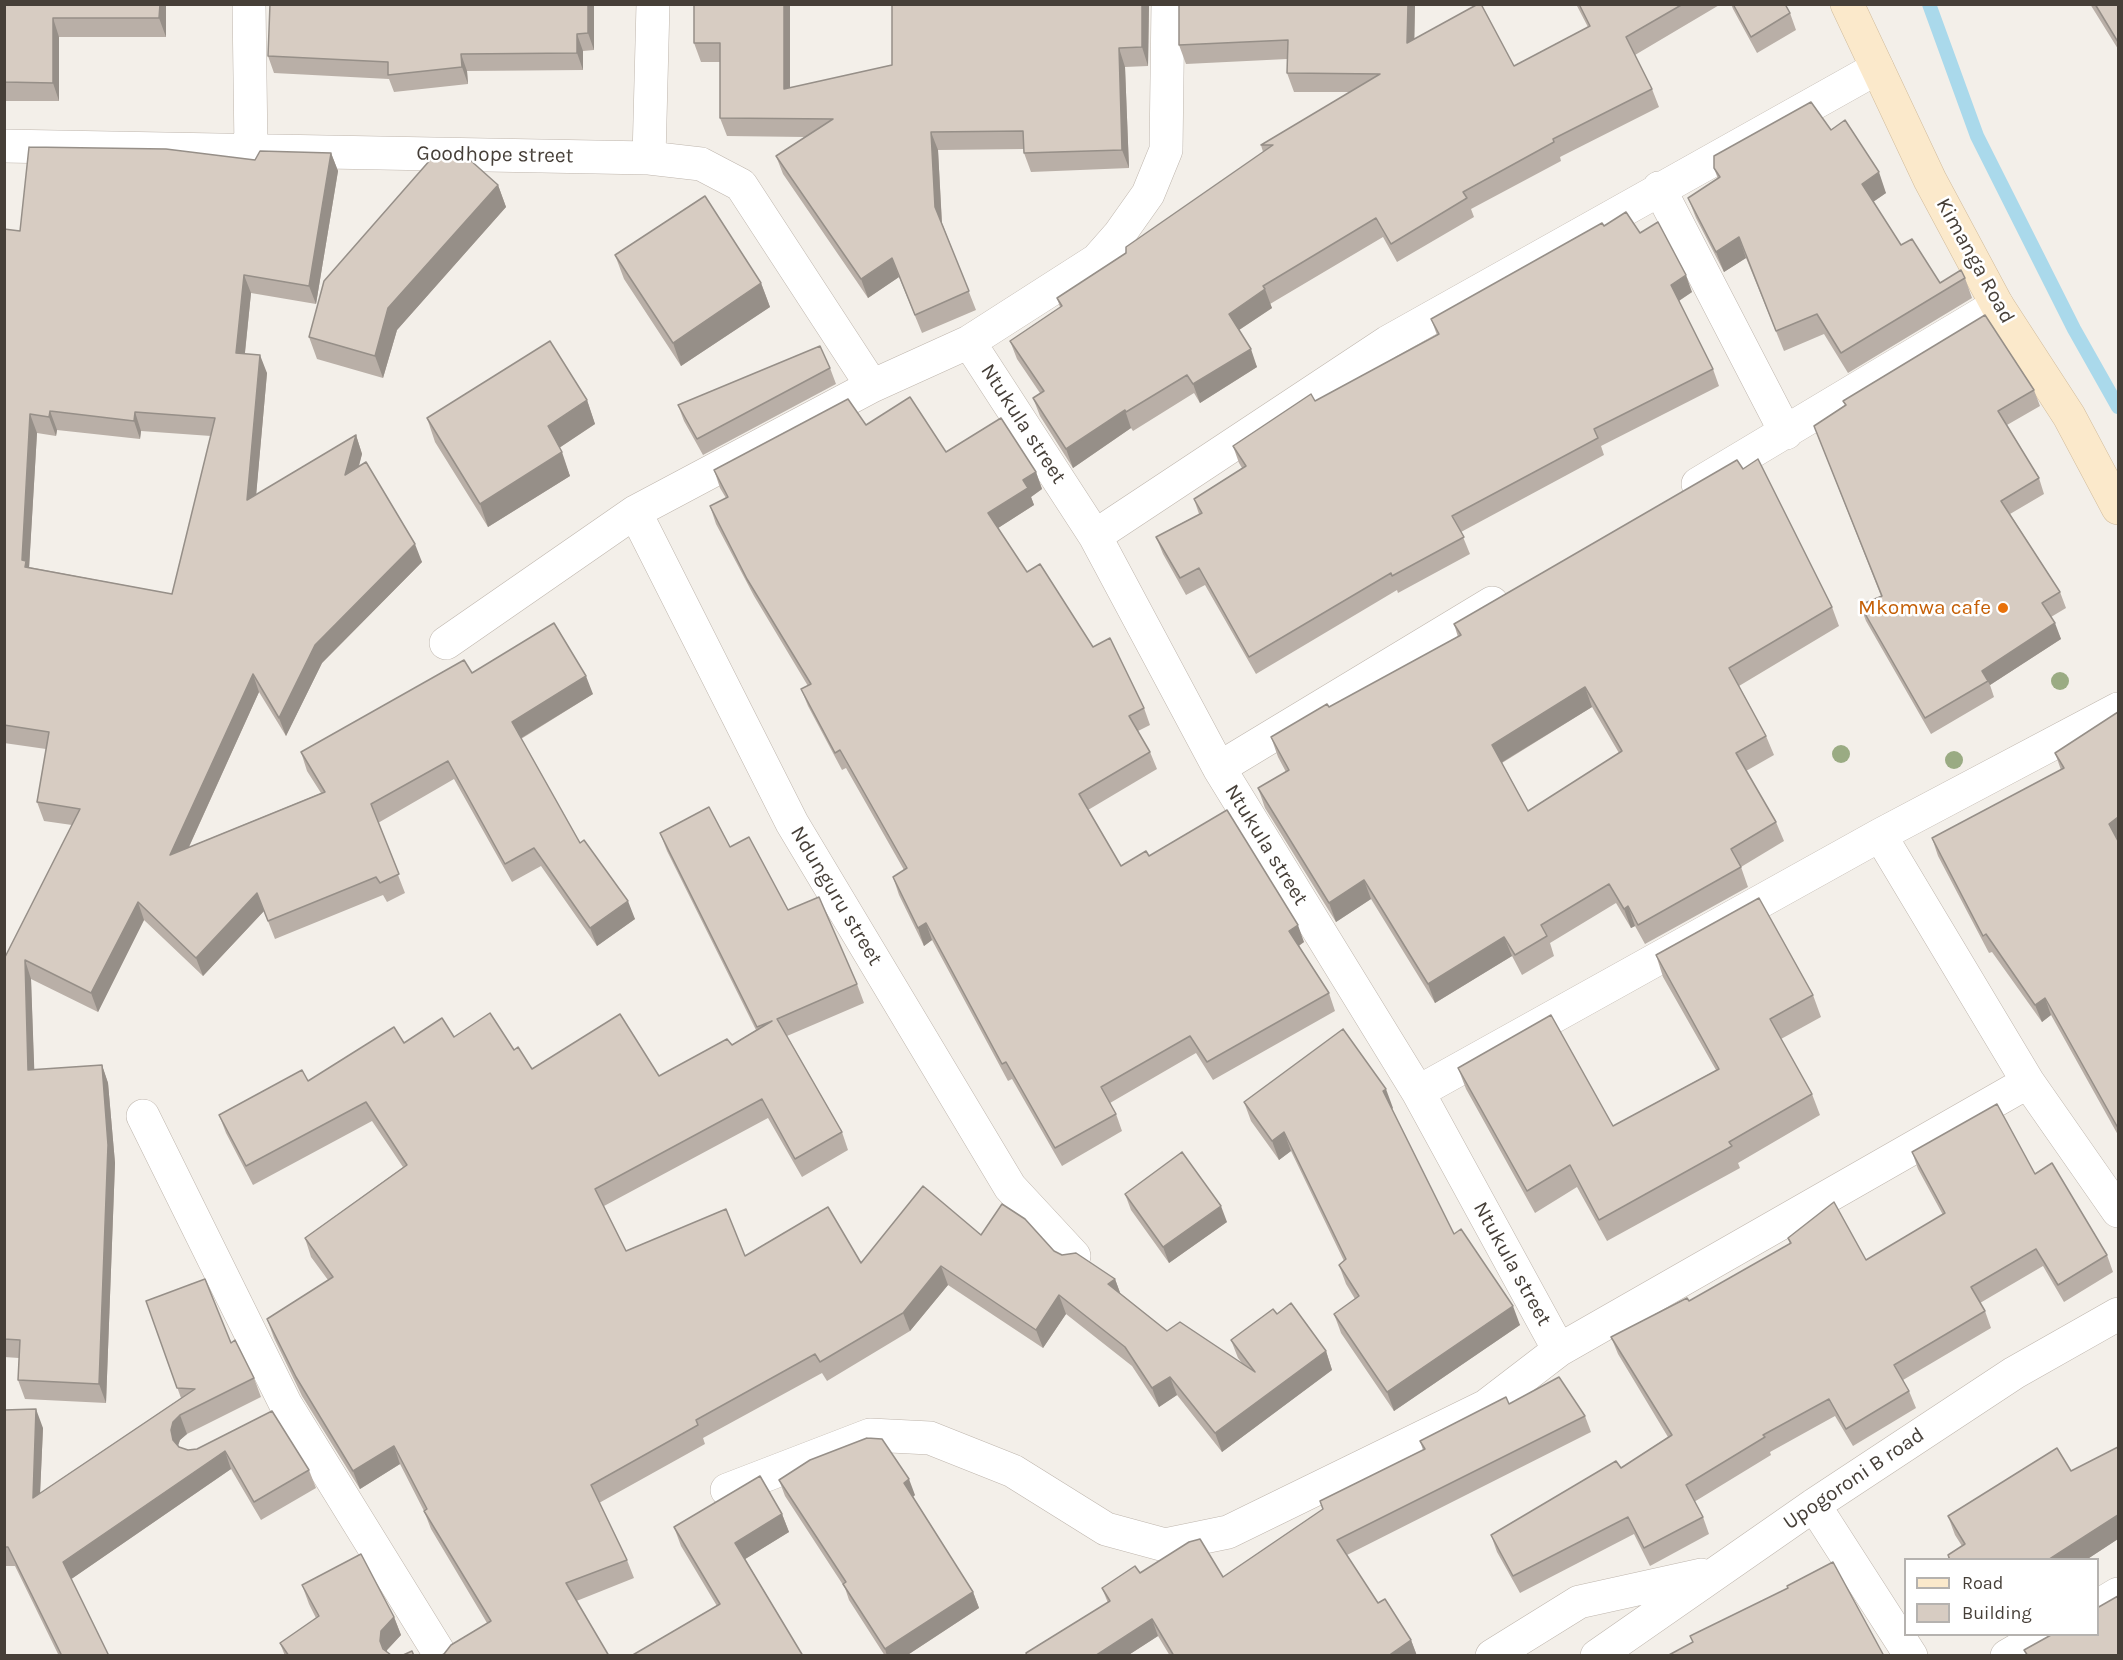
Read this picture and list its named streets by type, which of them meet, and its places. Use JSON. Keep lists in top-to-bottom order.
{
  "streets": {
    "street": [
      "Goodhope street",
      "Kimanga Road",
      "Ntukula street",
      "Ndunguru street",
      "Upogoroni B road"
    ]
  },
  "places": ["Mkomwa cafe"],
  "legend": ["Road", "Building"]
}
